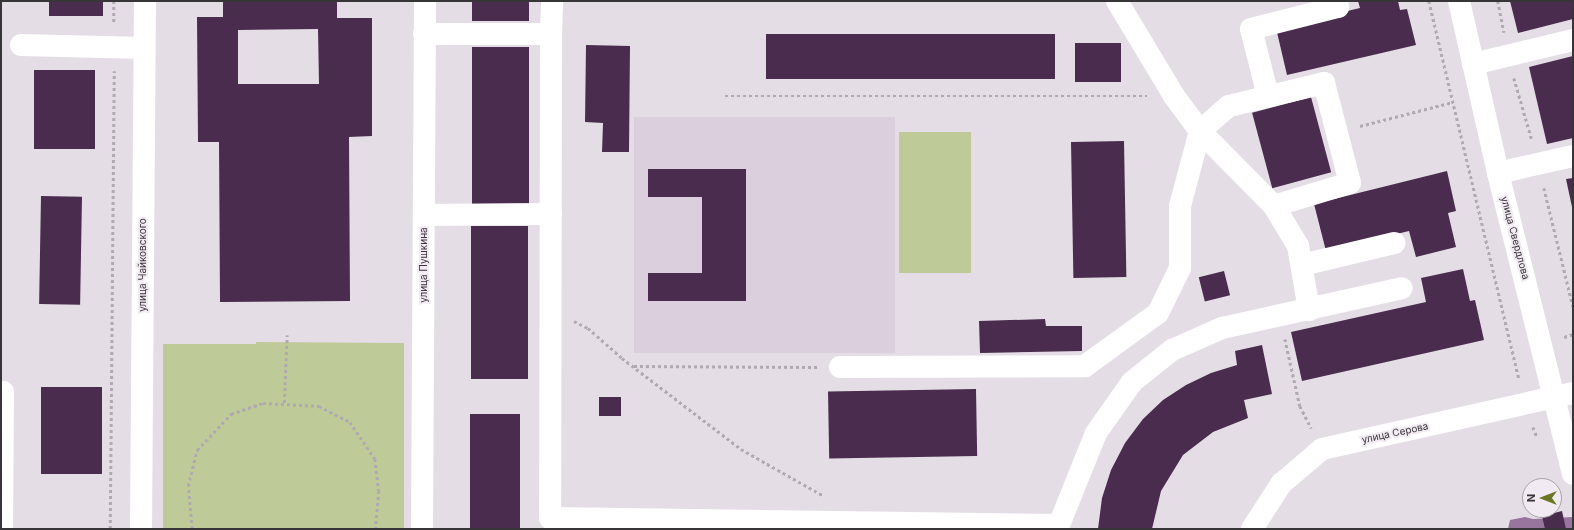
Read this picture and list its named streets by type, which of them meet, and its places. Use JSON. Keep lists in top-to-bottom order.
{
  "streets": {
    "street": [
      "улица Свердлова",
      "улица Чайковского",
      "улица Пушкина",
      "улица Серова"
    ]
  },
  "crossings": [
    ["улица Свердлова", "улица Серова"]
  ],
  "north": "left"
}
